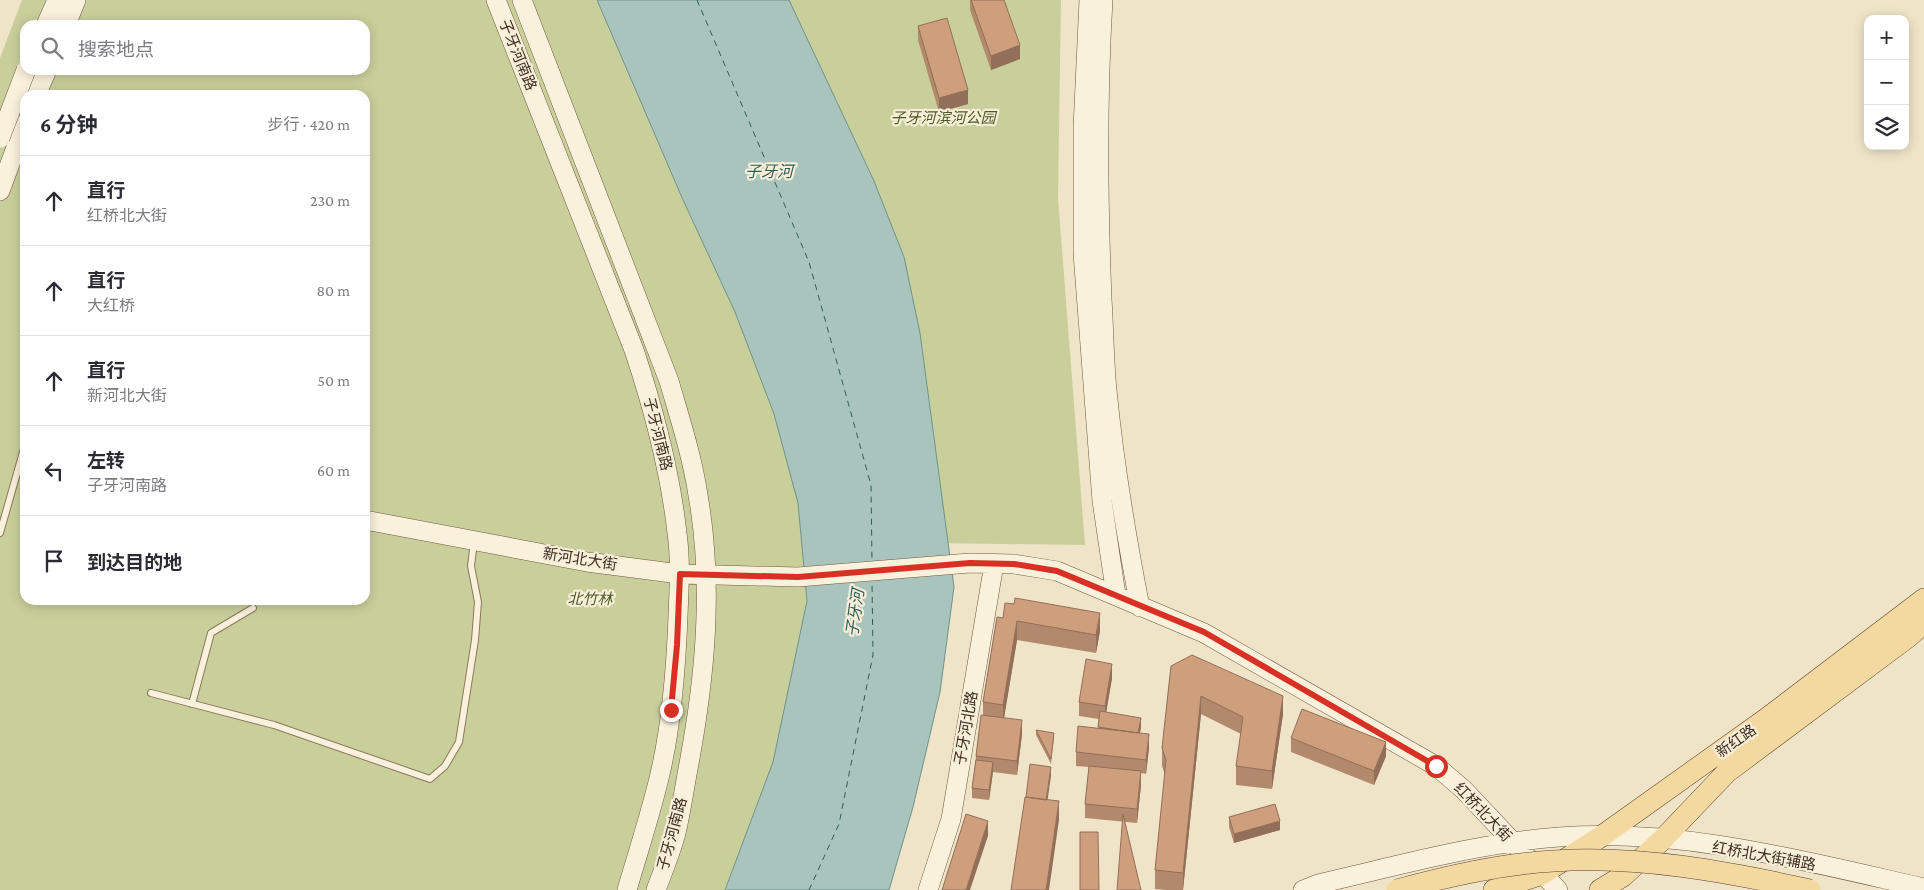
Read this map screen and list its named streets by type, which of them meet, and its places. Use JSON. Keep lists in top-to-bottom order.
{
  "streets": {
    "main road": ["新红路", "红桥北大街"],
    "street": [
      "子牙河南路",
      "新河北大街",
      "子牙河北路",
      "红桥北大街辅路"
    ]
  },
  "crossings": [
    ["子牙河南路", "新河北大街"],
    ["新河北大街", "红桥北大街"],
    ["子牙河北路", "红桥北大街"],
    ["新红路", "红桥北大街"],
    ["新红路", "红桥北大街辅路"],
    ["红桥北大街", "红桥北大街辅路"]
  ],
  "water": ["子牙河"],
  "parks": ["子牙河滨河公园", "北竹林"],
  "page": {
    "map_buttons": ["+", "−"],
    "search": "搜索地点",
    "heading": ["6 分钟", "步行 · 420 m"],
    "list": [
      ["直行", "红桥北大街", "230 m"],
      ["直行", "大红桥", "80 m"],
      ["直行", "新河北大街", "50 m"],
      ["左转", "子牙河南路", "60 m"],
      "到达目的地"
    ]
  }
}
